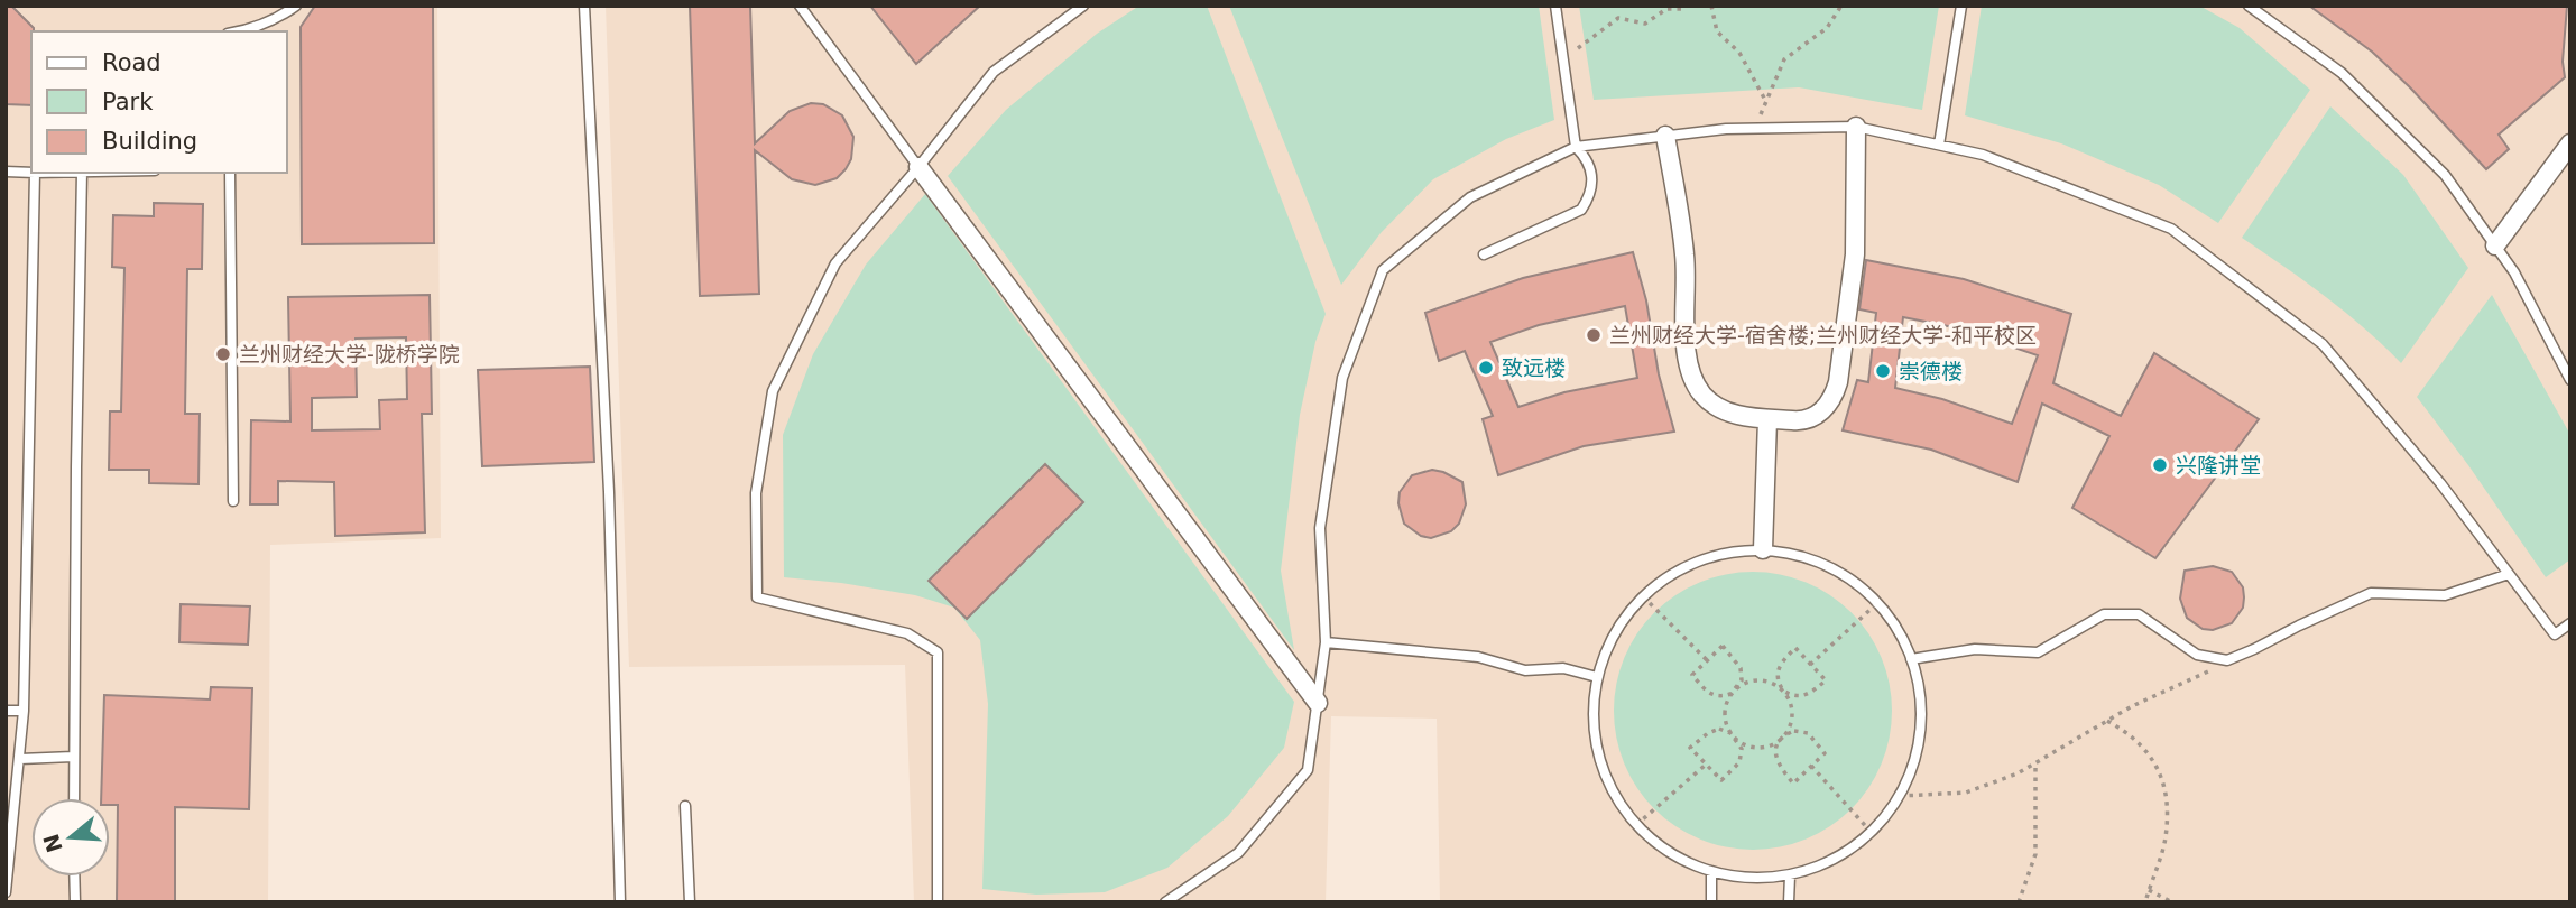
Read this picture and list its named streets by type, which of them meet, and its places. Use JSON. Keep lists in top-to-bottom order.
{
  "places": [
    "兰州财经大学-宿舍楼;兰州财经大学-和平校区",
    "兰州财经大学-陇桥学院",
    "致远楼",
    "崇德楼",
    "兴隆讲堂"
  ],
  "legend": ["Road", "Park", "Building"],
  "north": "left"
}
